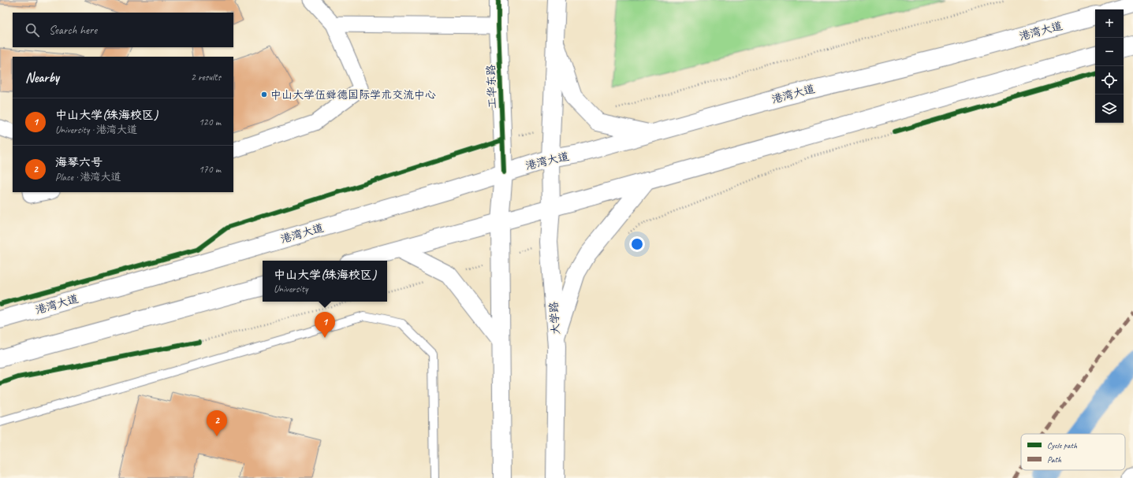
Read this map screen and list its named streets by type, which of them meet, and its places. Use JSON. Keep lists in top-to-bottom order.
{
  "streets": {
    "main road": ["港湾大道", "工华东路", "大学路"]
  },
  "crossings": [
    ["港湾大道", "工华东路"],
    ["港湾大道", "大学路"]
  ],
  "places": ["中山大学伍舜德国际学术交流中心"],
  "legend": ["Cycle path", "Path"],
  "page": {
    "map_buttons": ["+", "−"],
    "search": "Search here",
    "heading": ["Nearby", "2 results"],
    "list": [
      {
        "mark": "1",
        "name": "中山大学(珠海校区)",
        "note": "University · 港湾大道",
        "value": "120 m"
      },
      {
        "mark": "2",
        "name": "海琴六号",
        "note": "Place · 港湾大道",
        "value": "170 m"
      }
    ],
    "popup": ["中山大学(珠海校区)", "University"],
    "pins": ["1", "2"]
  }
}
